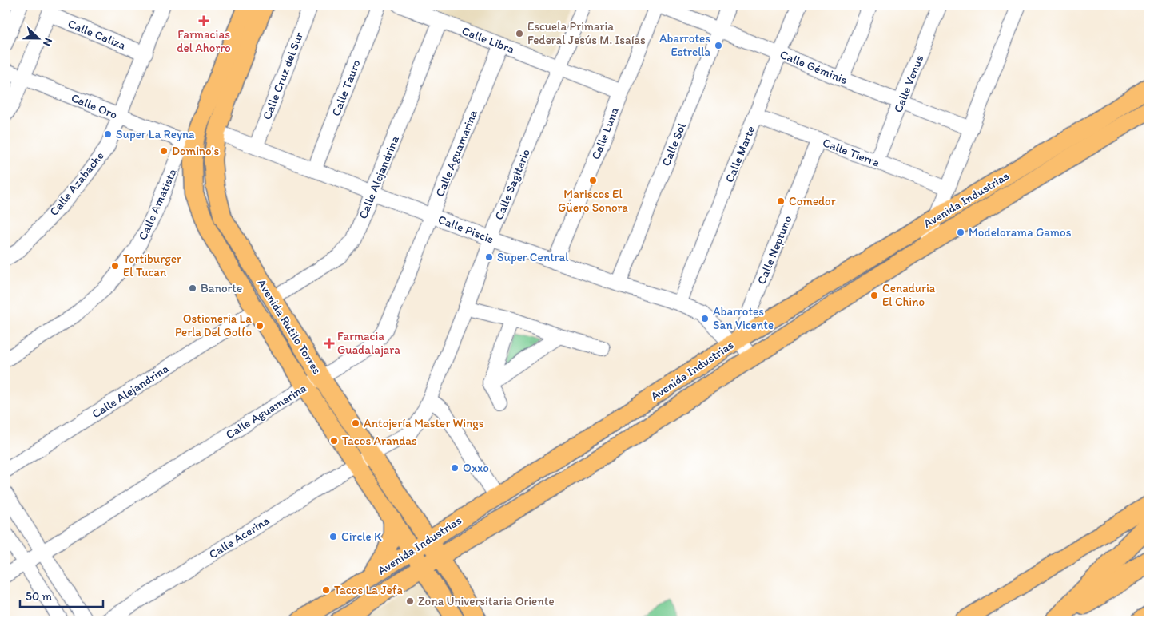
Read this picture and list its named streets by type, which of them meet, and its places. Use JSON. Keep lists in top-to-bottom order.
{
  "streets": {
    "main road": ["Avenida Industrias", "Avenida Rutilo Torres"],
    "street": [
      "Calle Caliza",
      "Calle Libra",
      "Calle Géminis",
      "Calle Cruz del Sur",
      "Calle Venus",
      "Calle Tauro",
      "Calle Oro",
      "Calle Luna",
      "Calle Sol",
      "Calle Tierra",
      "Calle Aguamarina",
      "Calle Marte",
      "Calle Alejandrina",
      "Calle Azabache",
      "Calle Sagitario",
      "Calle Amatista",
      "Calle Piscis",
      "Calle Neptuno",
      "Calle Acerina"
    ]
  },
  "crossings": [
    ["Calle Caliza", "Calle Azabache"],
    ["Calle Libra", "Calle Luna"],
    ["Calle Libra", "Calle Aguamarina"],
    ["Calle Libra", "Calle Alejandrina"],
    ["Calle Libra", "Calle Sagitario"],
    ["Calle Géminis", "Calle Venus"],
    ["Calle Géminis", "Calle Luna"],
    ["Calle Géminis", "Calle Sol"],
    ["Calle Géminis", "Calle Marte"],
    ["Calle Cruz del Sur", "Calle Piscis"],
    ["Calle Venus", "Calle Tierra"],
    ["Calle Tauro", "Calle Piscis"],
    ["Calle Oro", "Calle Azabache"],
    ["Calle Oro", "Calle Amatista"],
    ["Calle Oro", "Avenida Rutilo Torres"],
    ["Calle Luna", "Calle Piscis"],
    ["Calle Sol", "Calle Piscis"],
    ["Calle Tierra", "Calle Marte"],
    ["Calle Tierra", "Calle Neptuno"],
    ["Calle Aguamarina", "Calle Piscis"],
    ["Calle Aguamarina", "Avenida Rutilo Torres"],
    ["Calle Marte", "Calle Piscis"],
    ["Calle Alejandrina", "Calle Piscis"],
    ["Calle Alejandrina", "Avenida Rutilo Torres"],
    ["Calle Sagitario", "Calle Piscis"],
    ["Calle Sagitario", "Avenida Rutilo Torres"],
    ["Calle Sagitario", "Calle Acerina"],
    ["Avenida Industrias", "Calle Piscis"],
    ["Avenida Industrias", "Calle Neptuno"],
    ["Avenida Industrias", "Avenida Rutilo Torres"],
    ["Calle Amatista", "Avenida Rutilo Torres"],
    ["Calle Piscis", "Calle Neptuno"],
    ["Calle Piscis", "Avenida Rutilo Torres"],
    ["Avenida Rutilo Torres", "Calle Acerina"]
  ],
  "places": {
    "health": ["Farmacias del Ahorro", "Farmacia Guadalajara"],
    "other": [
      "Escuela Primaria Federal Jesús M. Isaías",
      "Abarrotes Estrella",
      "Super La Reyna",
      "Domino's",
      "Mariscos El Güero Sonora",
      "Comedor",
      "Modelorama Gamos",
      "Super Central",
      "Tortiburger El Tucan",
      "Banorte",
      "Cenaduria El Chino",
      "Abarrotes San Vicente",
      "Ostioneria La Perla Del Golfo",
      "Antojería Master Wings",
      "Tacos Arandas",
      "Oxxo",
      "Circle K",
      "Tacos La Jefa",
      "Zona Universitaria Oriente"
    ]
  },
  "scale_bar": "50 m",
  "north": "right"
}
